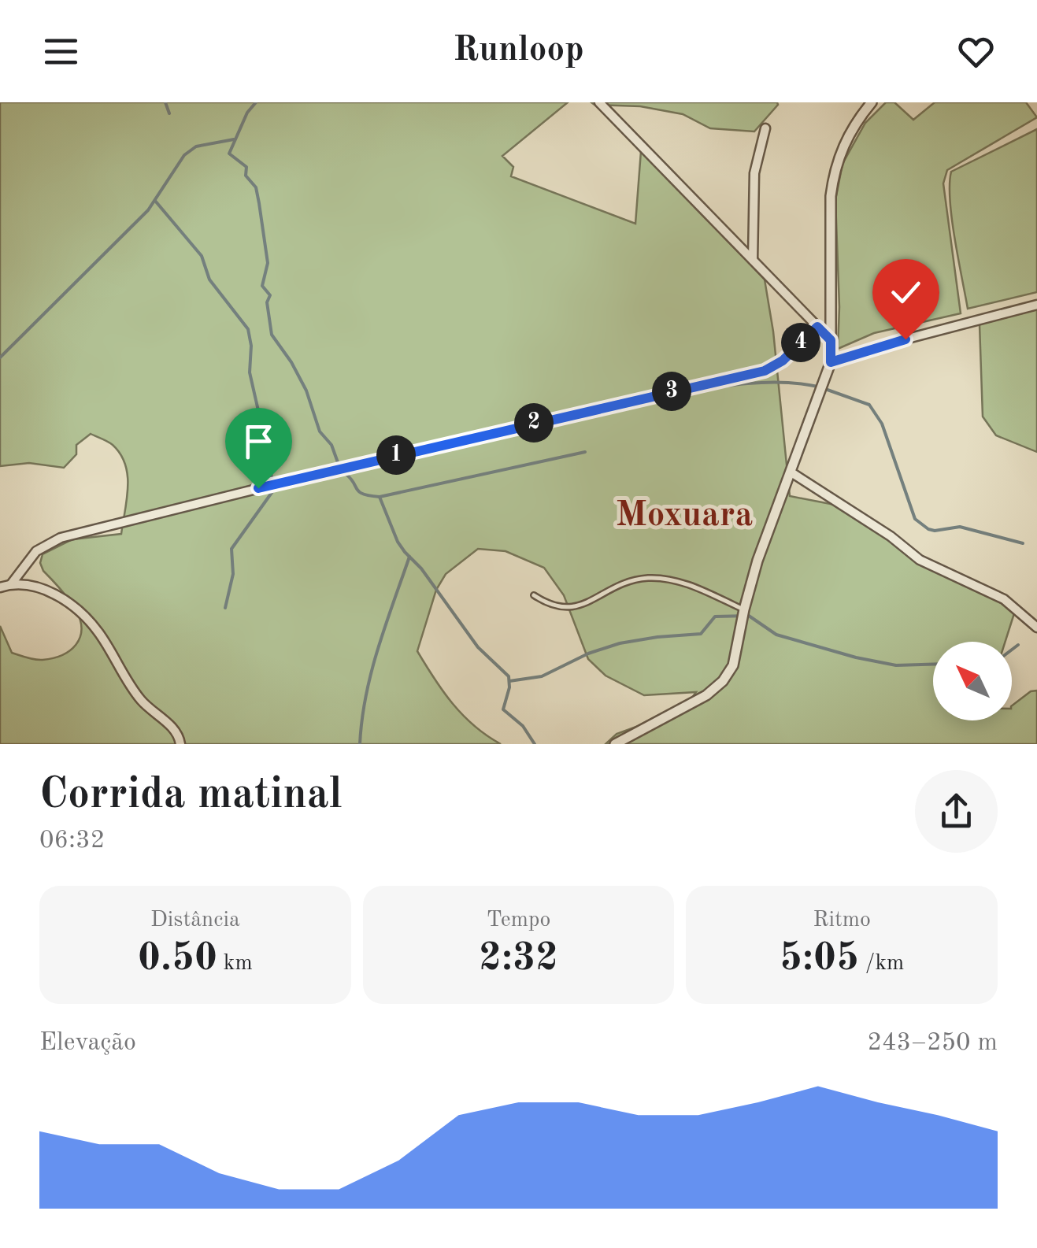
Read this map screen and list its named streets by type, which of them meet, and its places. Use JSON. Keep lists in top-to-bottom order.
{
  "districts": ["Moxuara"],
  "north": "top left",
  "page": {
    "header": "Runloop",
    "pins": [
      "4",
      "3",
      "2",
      "1"
    ],
    "heading": ["Corrida matinal", "06:32"],
    "stats": [
      ["Distância", "0.50 km"],
      ["Tempo", "2:32"],
      ["Ritmo", "5:05 /km"]
    ],
    "chart": ["Elevação", "243–250 m"]
  }
}
